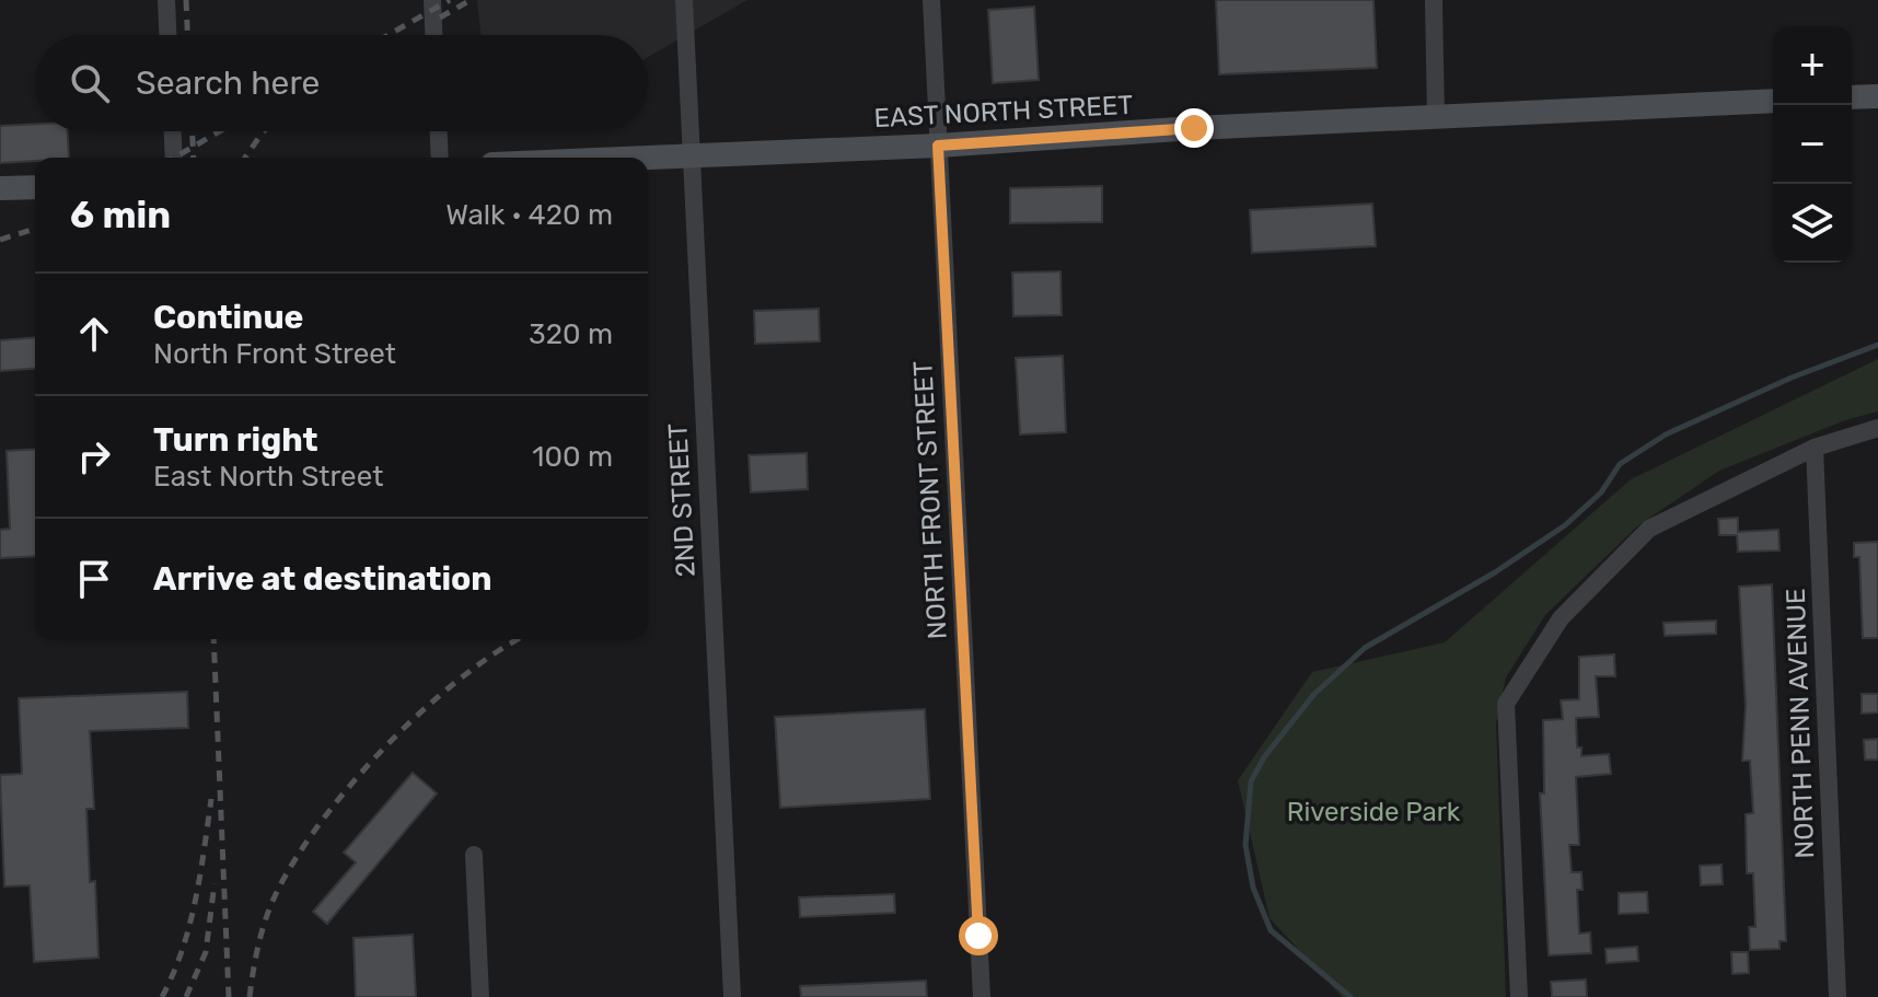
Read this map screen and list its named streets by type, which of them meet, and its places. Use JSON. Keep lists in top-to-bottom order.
{
  "streets": {
    "street": [
      "EAST NORTH STREET",
      "2ND STREET",
      "NORTH FRONT STREET",
      "NORTH PENN AVENUE"
    ]
  },
  "crossings": [
    ["EAST NORTH STREET", "2ND STREET"],
    ["EAST NORTH STREET", "NORTH FRONT STREET"]
  ],
  "parks": ["Riverside Park"],
  "page": {
    "map_buttons": ["+", "−"],
    "search": "Search here",
    "heading": ["6 min", "Walk · 420 m"],
    "list": [
      ["Continue", "North Front Street", "320 m"],
      ["Turn right", "East North Street", "100 m"],
      "Arrive at destination"
    ]
  }
}
